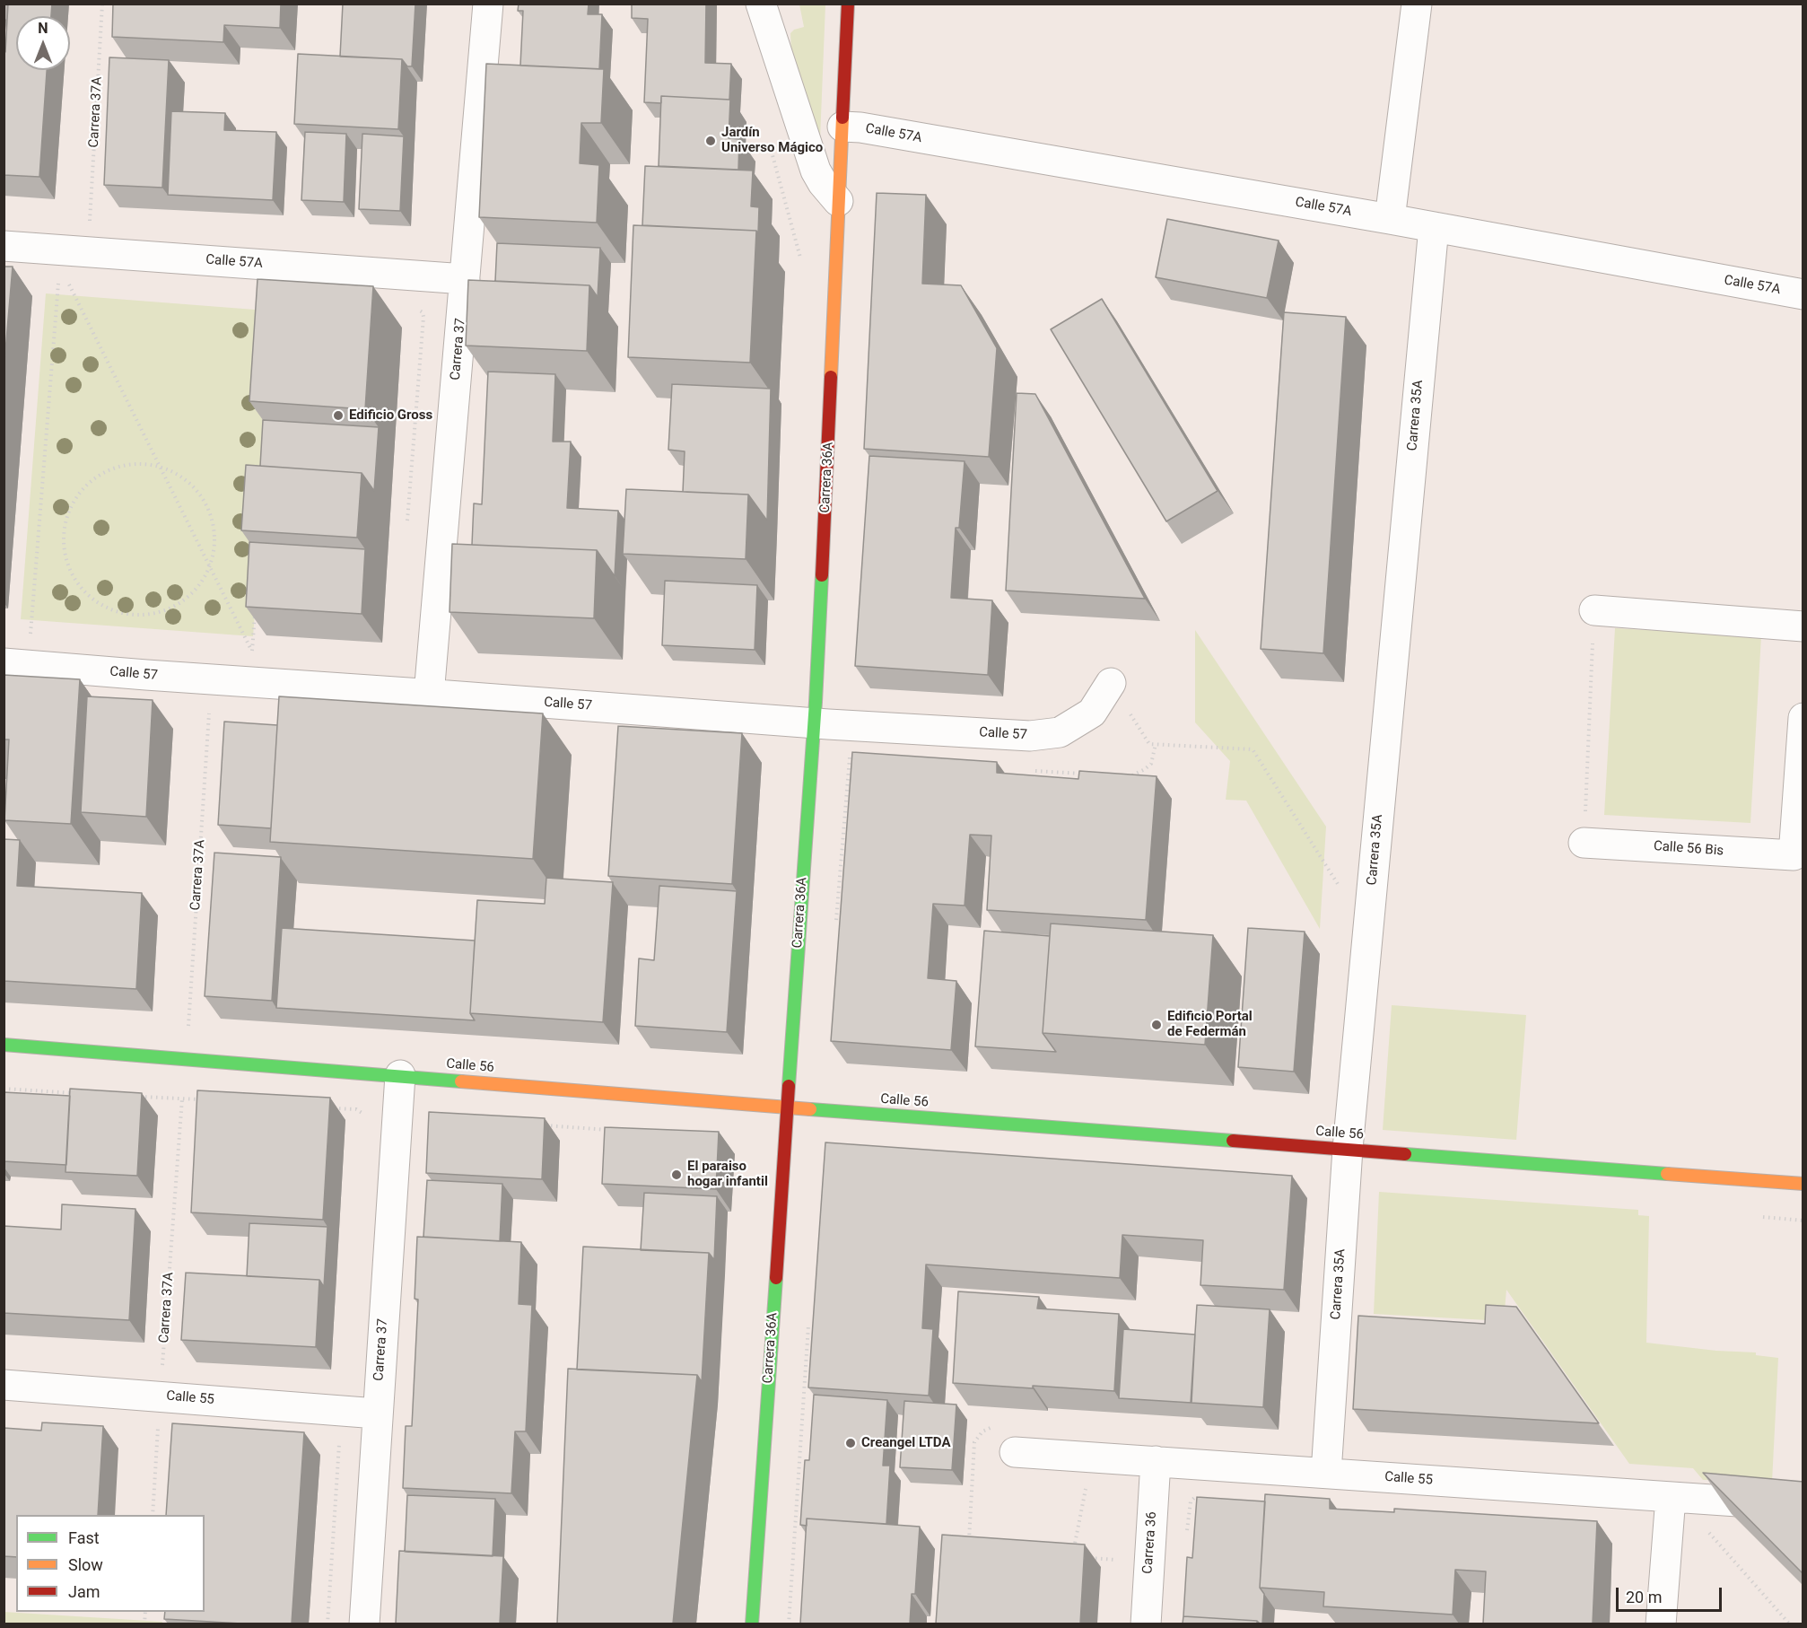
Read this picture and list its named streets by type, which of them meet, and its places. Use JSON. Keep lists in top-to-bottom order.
{
  "streets": {
    "street": [
      "Calle 57A",
      "Carrera 37",
      "Carrera 35A",
      "Carrera 36A",
      "Calle 57",
      "Calle 56 Bis",
      "Calle 56",
      "Calle 55",
      "Carrera 36"
    ],
    "path": ["Carrera 37A"]
  },
  "crossings": [
    ["Carrera 37A", "Calle 55"],
    ["Calle 57A", "Carrera 37"],
    ["Calle 57A", "Carrera 35A"],
    ["Calle 57A", "Carrera 36A"],
    ["Carrera 37", "Calle 57"],
    ["Carrera 37", "Calle 56"],
    ["Carrera 37", "Calle 55"],
    ["Carrera 35A", "Calle 56"],
    ["Carrera 35A", "Calle 55"],
    ["Carrera 36A", "Calle 57"],
    ["Carrera 36A", "Calle 56"],
    ["Calle 55", "Carrera 36"]
  ],
  "places": [
    "Jardín Universo Mágico",
    "Edificio Gross",
    "Edificio Portal de Federmán",
    "El paraiso hogar infantil",
    "Creangel LTDA"
  ],
  "legend": ["Fast", "Slow", "Jam"],
  "scale_bar": "20 m",
  "north": "top"
}
